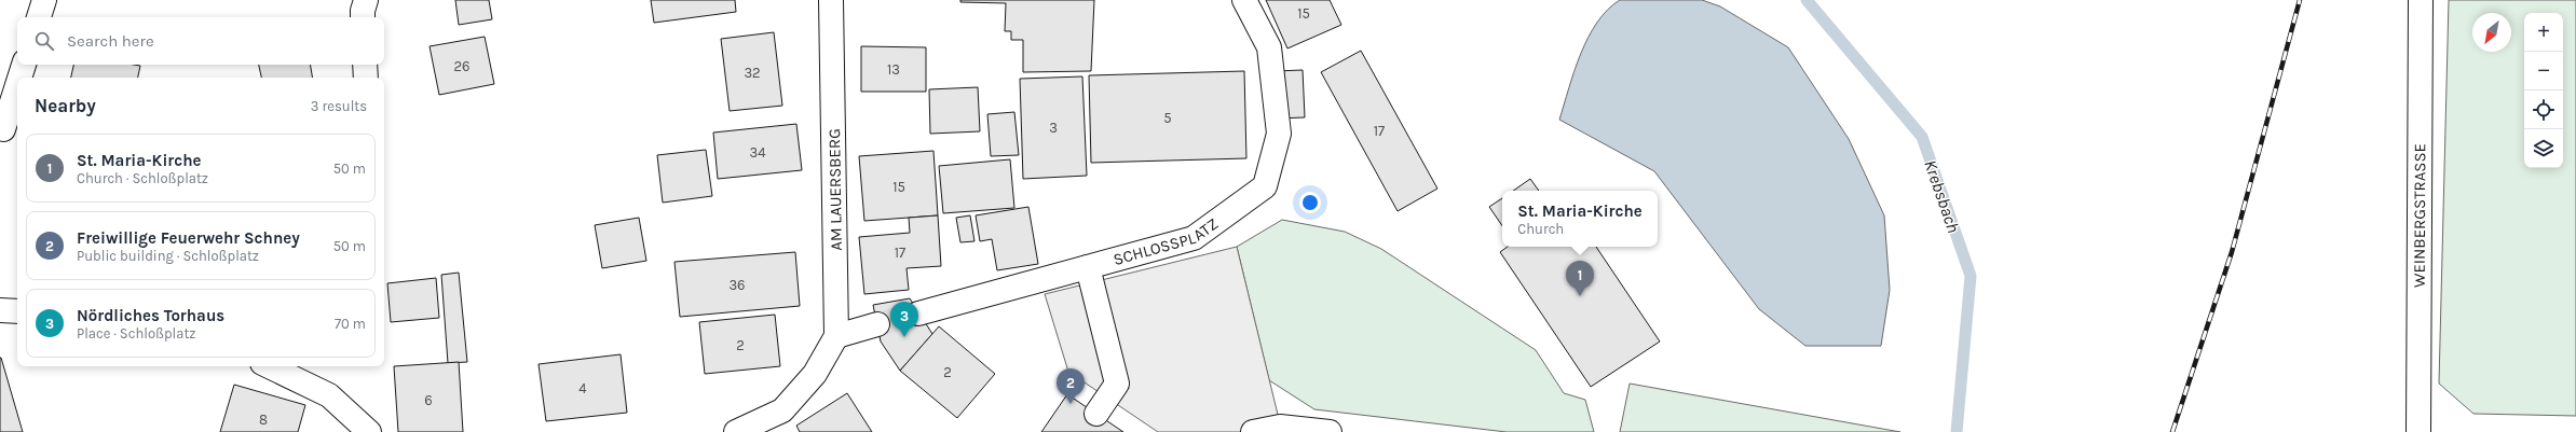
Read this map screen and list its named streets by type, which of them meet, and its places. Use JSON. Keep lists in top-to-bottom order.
{
  "streets": {
    "street": ["AM LAUERSBERG", "WEINBERGSTRASSE", "SCHLOSSPLATZ"]
  },
  "water": ["Krebsbach"],
  "house_numbers": [
    "15",
    "26",
    "13",
    "32",
    "5",
    "3",
    "17",
    "34",
    "15",
    "17",
    "36",
    "2",
    "2",
    "4",
    "6",
    "8"
  ],
  "north": "bottom left",
  "page": {
    "map_buttons": ["+", "−"],
    "search": "Search here",
    "heading": ["Nearby", "3 results"],
    "list": [
      {
        "mark": "1",
        "name": "St. Maria-Kirche",
        "note": "Church · Schloßplatz",
        "value": "50 m"
      },
      {
        "mark": "2",
        "name": "Freiwillige Feuerwehr Schney",
        "note": "Public building · Schloßplatz",
        "value": "50 m"
      },
      {
        "mark": "3",
        "name": "Nördliches Torhaus",
        "note": "Place · Schloßplatz",
        "value": "70 m"
      }
    ],
    "popup": ["St. Maria-Kirche", "Church"],
    "pins": ["1", "3", "2"]
  }
}
